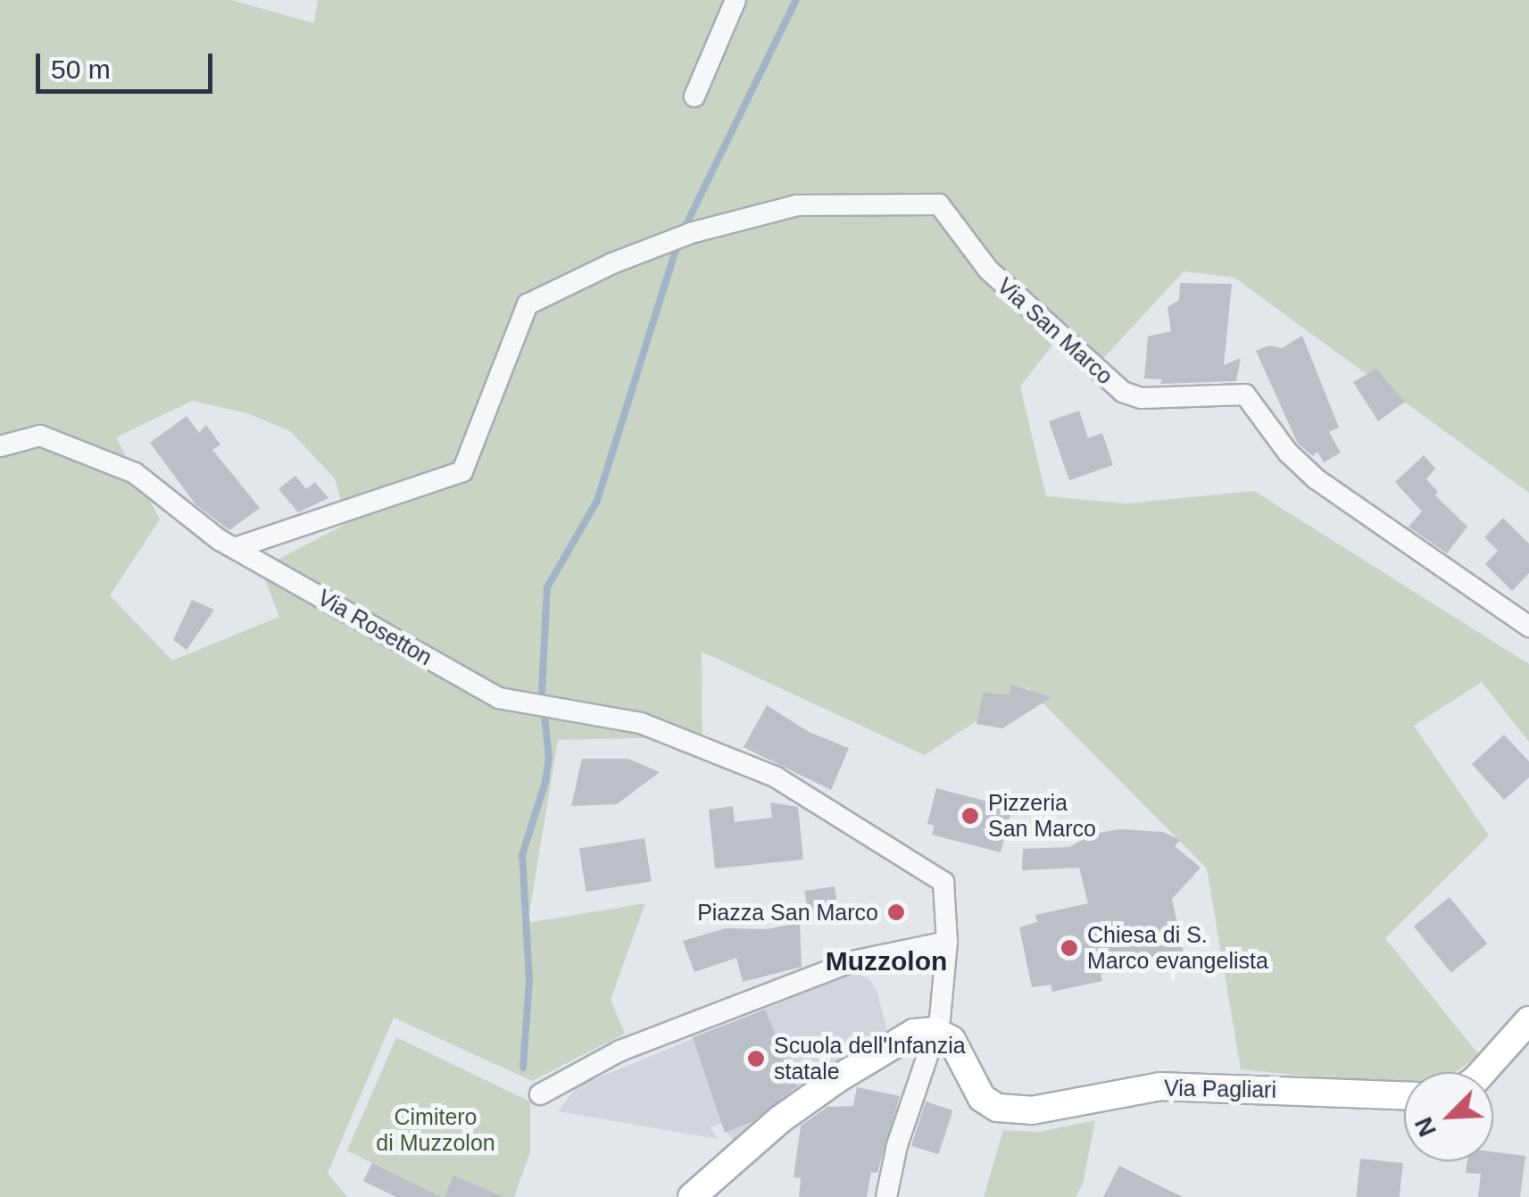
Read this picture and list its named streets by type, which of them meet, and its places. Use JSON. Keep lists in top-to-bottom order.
{
  "streets": {
    "street": ["Via San Marco", "Via Rosetton", "Via Pagliari"]
  },
  "crossings": [
    ["Via San Marco", "Via Rosetton"]
  ],
  "districts": ["Muzzolon"],
  "parks": ["Cimitero di Muzzolon"],
  "places": [
    "Pizzeria San Marco",
    "Piazza San Marco",
    "Chiesa di S. Marco evangelista",
    "Scuola dell'Infanzia statale"
  ],
  "scale_bar": "50 m",
  "north": "bottom left"
}
